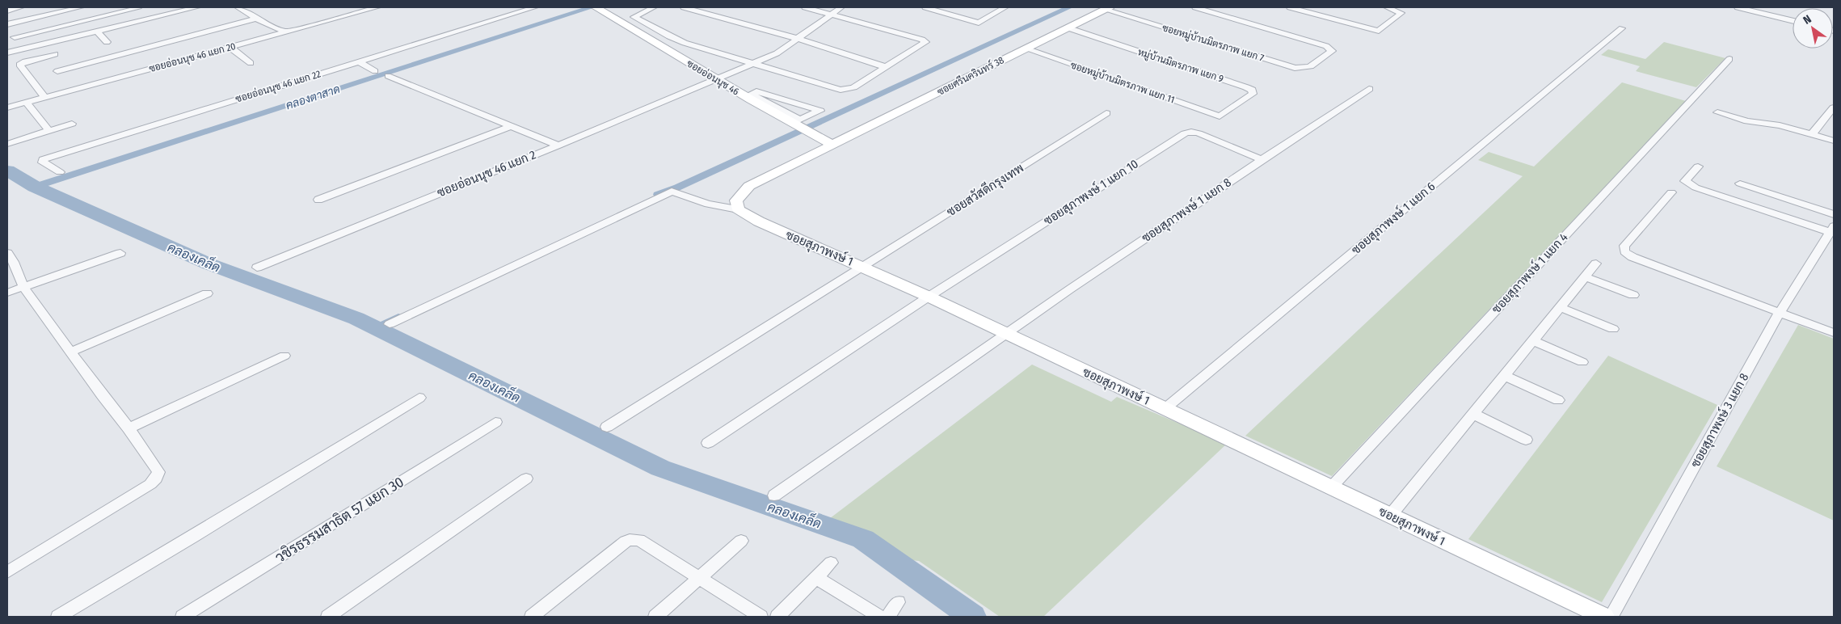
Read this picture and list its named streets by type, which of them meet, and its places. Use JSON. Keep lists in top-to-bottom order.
{
  "streets": {
    "street": [
      "ซอยหมู่บ้านมิตรภาพ แยก 7",
      "ซอยอ่อนนุช 46 แยก 20",
      "หมู่บ้านมิตรภาพ แยก 9",
      "ซอยศรีนครินทร์ 38",
      "ซอยอ่อนนุช 46",
      "ซอยหมู่บ้านมิตรภาพ แยก 11",
      "ซอยอ่อนนุช 46 แยก 22",
      "ซอยอ่อนนุช 46 แยก 2",
      "ซอยสวัสดีกรุงเทพ",
      "ซอยสุภาพงษ์ 1 แยก 10",
      "ซอยสุภาพงษ์ 1 แยก 8",
      "ซอยสุภาพงษ์ 1 แยก 6",
      "ซอยสุภาพงษ์ 1",
      "ซอยสุภาพงษ์ 1 แยก 4",
      "ซอยสุภาพงษ์ 3 แยก 8",
      "วชิรธรรมสาธิต 57 แยก 30"
    ]
  },
  "crossings": [
    ["ซอยหมู่บ้านมิตรภาพ แยก 7", "ซอยศรีนครินทร์ 38"],
    ["หมู่บ้านมิตรภาพ แยก 9", "ซอยศรีนครินทร์ 38"],
    ["หมู่บ้านมิตรภาพ แยก 9", "ซอยหมู่บ้านมิตรภาพ แยก 11"],
    ["ซอยศรีนครินทร์ 38", "ซอยอ่อนนุช 46"],
    ["ซอยศรีนครินทร์ 38", "ซอยหมู่บ้านมิตรภาพ แยก 11"],
    ["ซอยอ่อนนุช 46", "ซอยอ่อนนุช 46 แยก 2"],
    ["ซอยสวัสดีกรุงเทพ", "ซอยสุภาพงษ์ 1"],
    ["ซอยสุภาพงษ์ 1 แยก 10", "ซอยสุภาพงษ์ 1 แยก 8"],
    ["ซอยสุภาพงษ์ 1 แยก 10", "ซอยสุภาพงษ์ 1"],
    ["ซอยสุภาพงษ์ 1 แยก 8", "ซอยสุภาพงษ์ 1"],
    ["ซอยสุภาพงษ์ 1 แยก 6", "ซอยสุภาพงษ์ 1"],
    ["ซอยสุภาพงษ์ 1", "ซอยสุภาพงษ์ 1 แยก 4"]
  ],
  "water": ["คลองตาสาด", "คลองเคล็ด"],
  "north": "top left"
}
